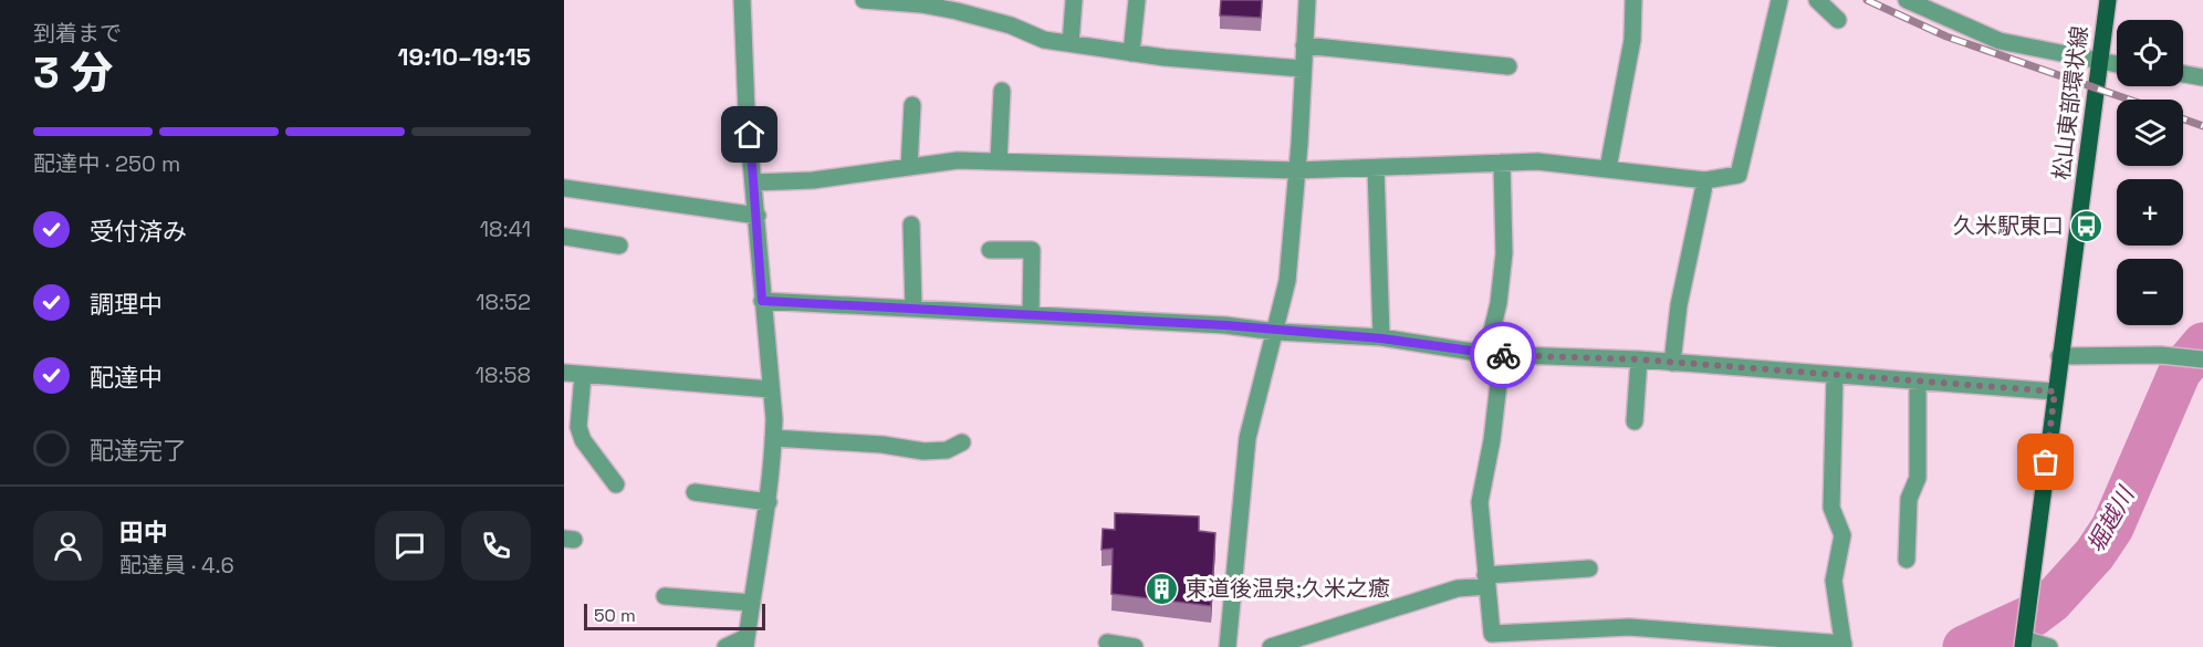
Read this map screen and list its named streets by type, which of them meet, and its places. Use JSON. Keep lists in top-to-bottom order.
{
  "streets": {
    "main road": ["松山東部環状線"]
  },
  "water": ["堀越川"],
  "places": {
    "bus stop": ["久米駅東口"],
    "building": ["東道後温泉;久米之癒"]
  },
  "scale_bar": "50 m",
  "page": {
    "heading": ["3 分", "到着まで", "19:10–19:15"],
    "panel": ["田中", "配達員 · 4.6"],
    "map_buttons": ["+", "−"],
    "bar": "配達中 · 250 m",
    "list": [
      ["受付済み", "18:41"],
      ["調理中", "18:52"],
      ["配達中", "18:58"],
      "配達完了"
    ],
    "scale": "50 m"
  }
}
